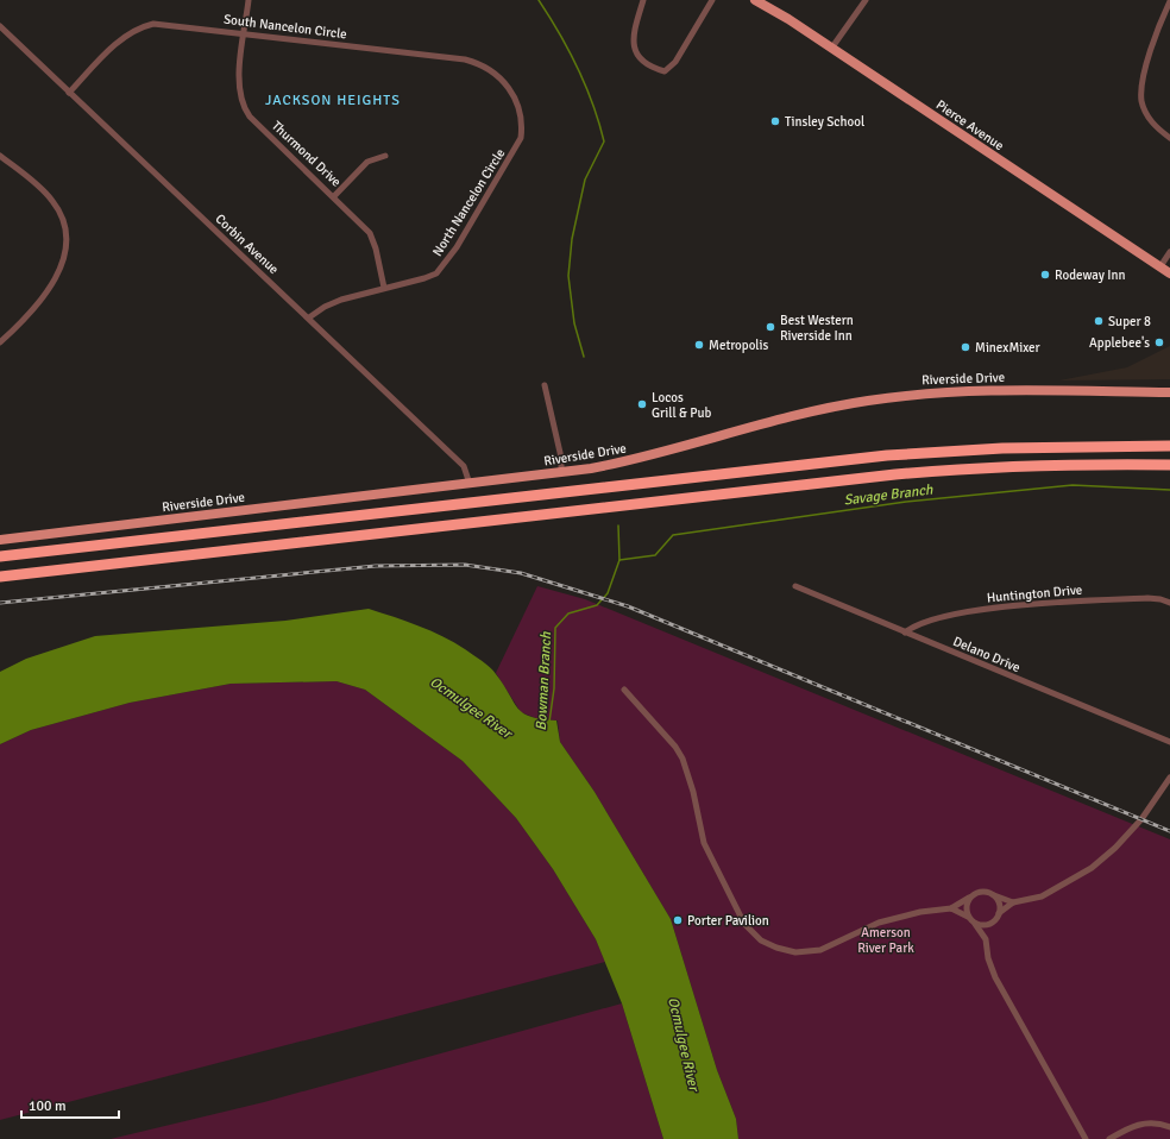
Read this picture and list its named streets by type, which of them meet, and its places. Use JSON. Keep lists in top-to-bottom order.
{
  "streets": {
    "main road": ["Pierce Avenue", "Riverside Drive"],
    "street": [
      "South Nancelon Circle",
      "Thurmond Drive",
      "North Nancelon Circle",
      "Corbin Avenue",
      "Huntington Drive",
      "Delano Drive"
    ]
  },
  "crossings": [
    ["South Nancelon Circle", "Thurmond Drive"],
    ["South Nancelon Circle", "North Nancelon Circle"],
    ["South Nancelon Circle", "Corbin Avenue"],
    ["Thurmond Drive", "North Nancelon Circle"],
    ["North Nancelon Circle", "Corbin Avenue"],
    ["Corbin Avenue", "Riverside Drive"],
    ["Huntington Drive", "Delano Drive"]
  ],
  "districts": ["JACKSON HEIGHTS"],
  "water": ["Savage Branch", "Bowman Branch", "Ocmulgee River"],
  "parks": ["Amerson River Park"],
  "places": [
    "Tinsley School",
    "Rodeway Inn",
    "Super 8",
    "Best Western Riverside Inn",
    "Applebee's",
    "Metropolis",
    "MinexMixer",
    "Locos Grill & Pub",
    "Porter Pavilion"
  ],
  "scale_bar": "100 m"
}
